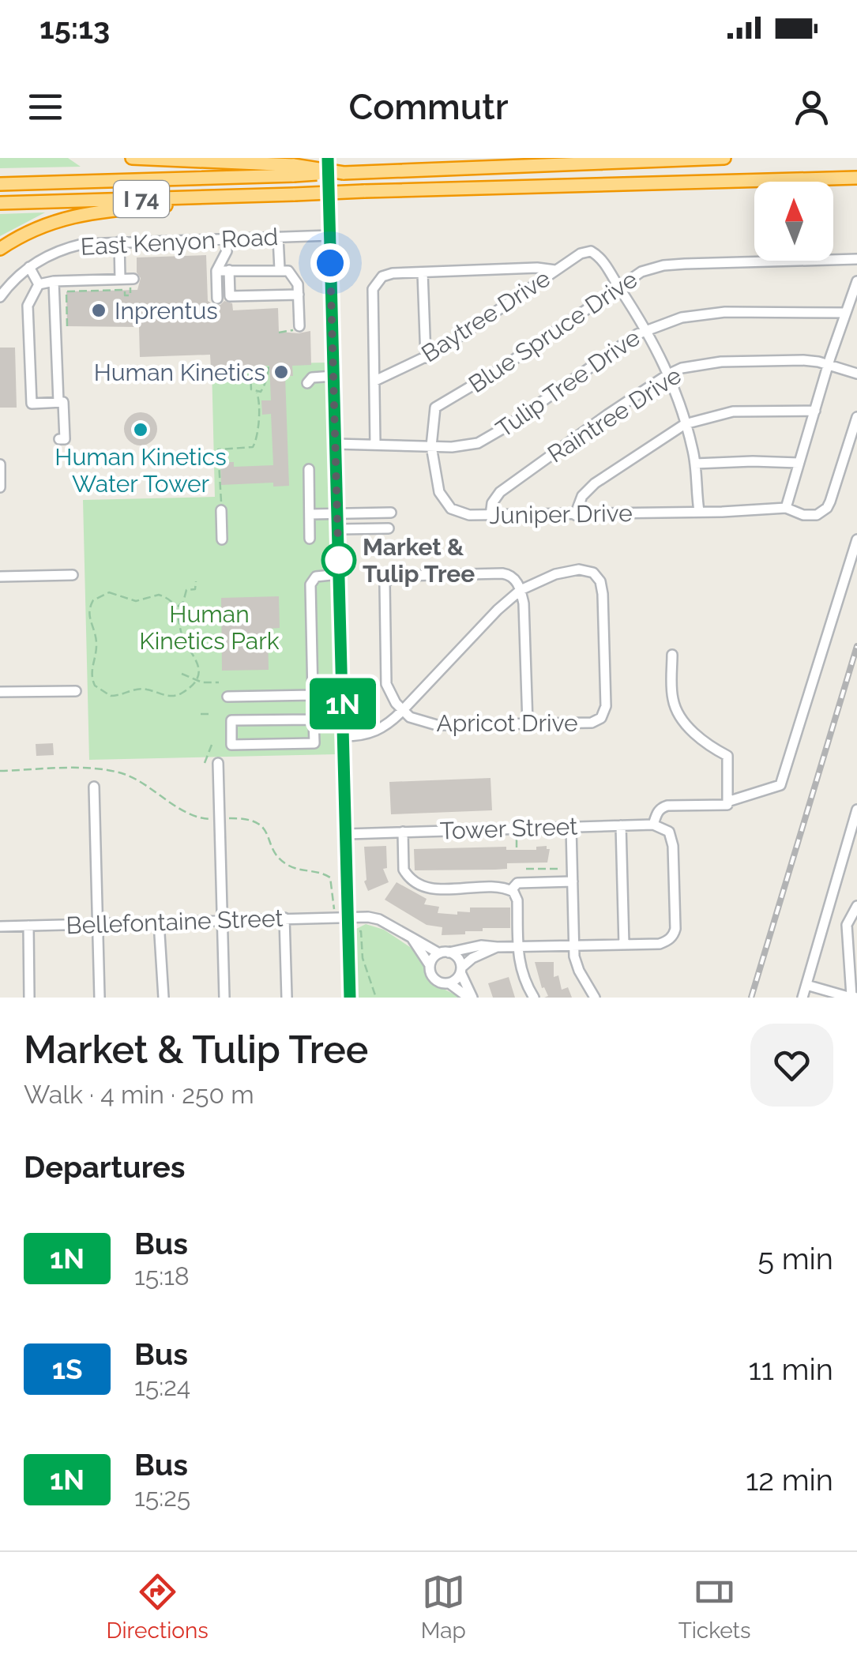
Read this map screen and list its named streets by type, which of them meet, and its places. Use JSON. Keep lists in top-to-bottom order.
{
  "streets": {
    "highway": ["I 74"],
    "street": [
      "East Kenyon Road",
      "Baytree Drive",
      "Blue Spruce Drive",
      "Tulip Tree Drive",
      "Raintree Drive",
      "Juniper Drive",
      "Apricot Drive",
      "Tower Street",
      "Bellefontaine Street"
    ]
  },
  "crossings": [
    ["Baytree Drive", "Blue Spruce Drive"],
    ["Blue Spruce Drive", "Tulip Tree Drive"],
    ["Blue Spruce Drive", "Juniper Drive"],
    ["Tulip Tree Drive", "Juniper Drive"],
    ["Raintree Drive", "Juniper Drive"]
  ],
  "parks": ["Human Kinetics Park"],
  "places": [
    "Inprentus",
    "Human Kinetics",
    "Human Kinetics Water Tower",
    "Market & Tulip Tree"
  ],
  "lines": ["bus line 1N"],
  "north": "top",
  "page": {
    "status": "15:13",
    "header": "Commutr",
    "on_map": "1N",
    "heading": [
      ["Market & Tulip Tree", "Walk · 4 min · 250 m"],
      "Departures"
    ],
    "list": [
      {
        "mark": "1N",
        "name": "Bus",
        "note": "15:18",
        "value": "5 min"
      },
      {
        "mark": "1S",
        "name": "Bus",
        "note": "15:24",
        "value": "11 min"
      },
      {
        "mark": "1N",
        "name": "Bus",
        "note": "15:25",
        "value": "12 min"
      }
    ],
    "tabs": ["Directions", "Map", "Tickets"]
  }
}
